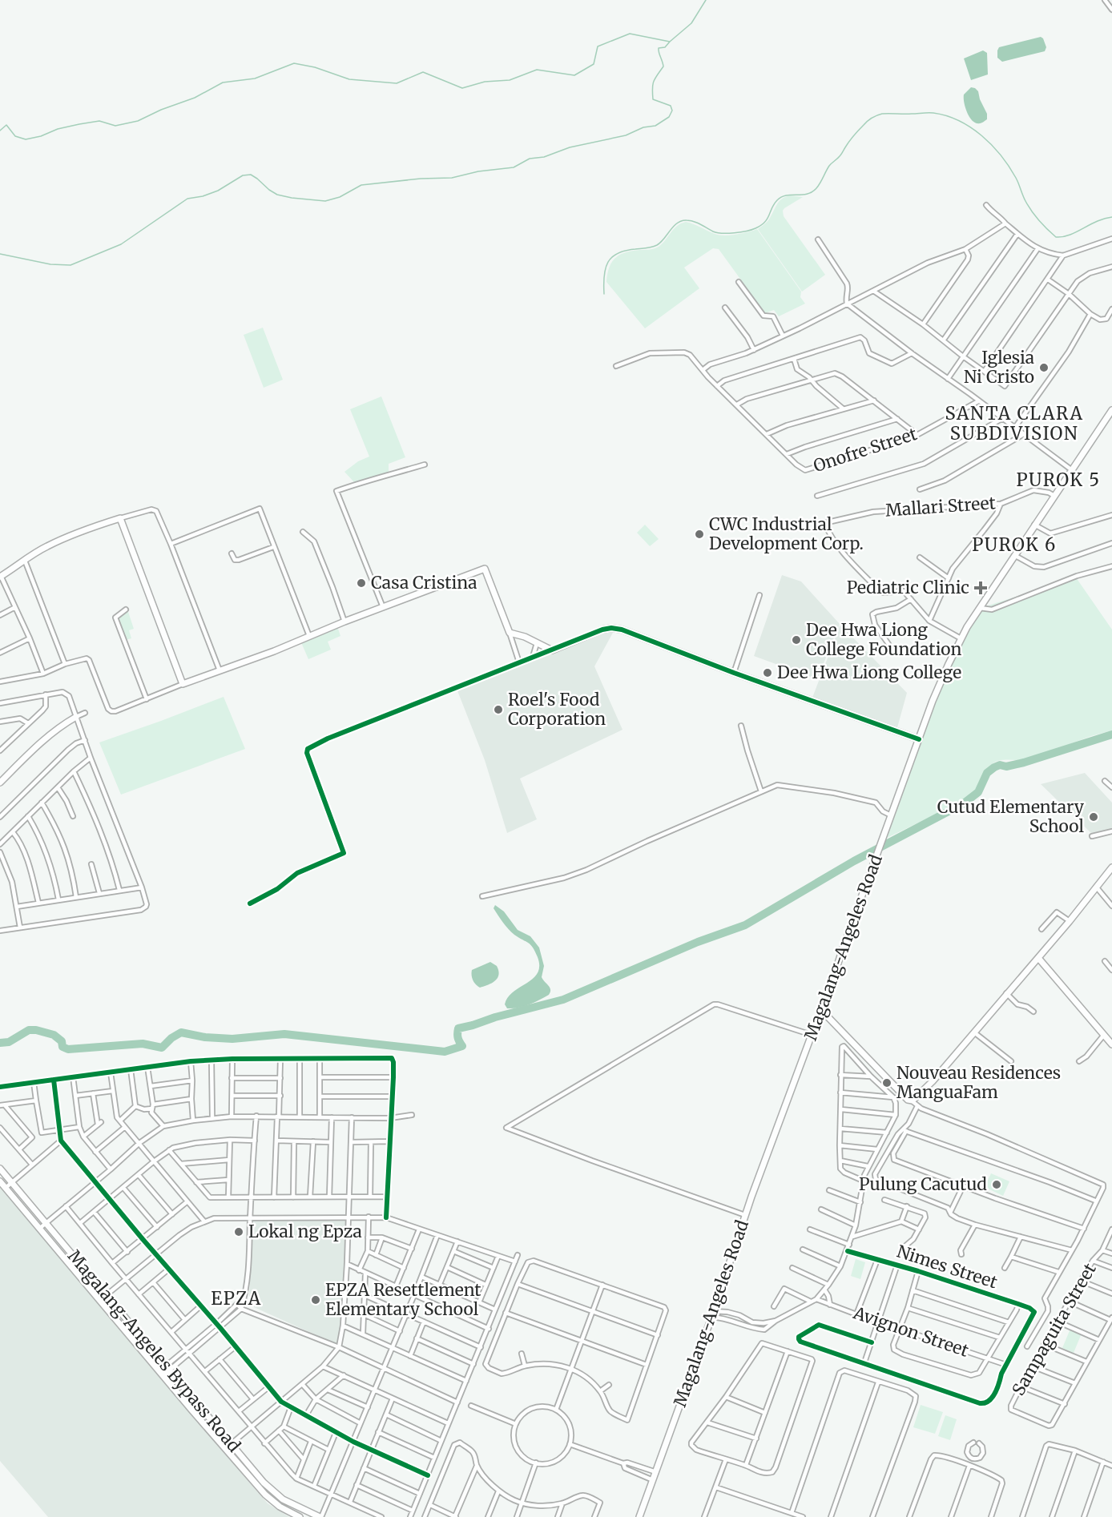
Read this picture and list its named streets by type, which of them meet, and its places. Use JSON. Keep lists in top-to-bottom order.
{
  "streets": {
    "street": [
      "Onofre Street",
      "Mallari Street",
      "Magalang-Angeles Road",
      "Nimes Street",
      "Sampaguita Street",
      "Avignon Street",
      "Magalang-Angeles Bypass Road"
    ]
  },
  "crossings": [
    ["Mallari Street", "Magalang-Angeles Road"],
    ["Nimes Street", "Avignon Street"]
  ],
  "districts": [
    "SANTA CLARA SUBDIVISION",
    "PUROK 5",
    "PUROK 6",
    "EPZA"
  ],
  "places": {
    "other": [
      "Iglesia Ni Cristo",
      "CWC Industrial Development Corp.",
      "Casa Cristina",
      "Dee Hwa Liong College Foundation",
      "Dee Hwa Liong College",
      "Roel's Food Corporation",
      "Cutud Elementary School",
      "Nouveau Residences ManguaFam",
      "Pulung Cacutud",
      "Lokal ng Epza",
      "EPZA Resettlement Elementary School"
    ],
    "health": ["Pediatric Clinic"]
  }
}
